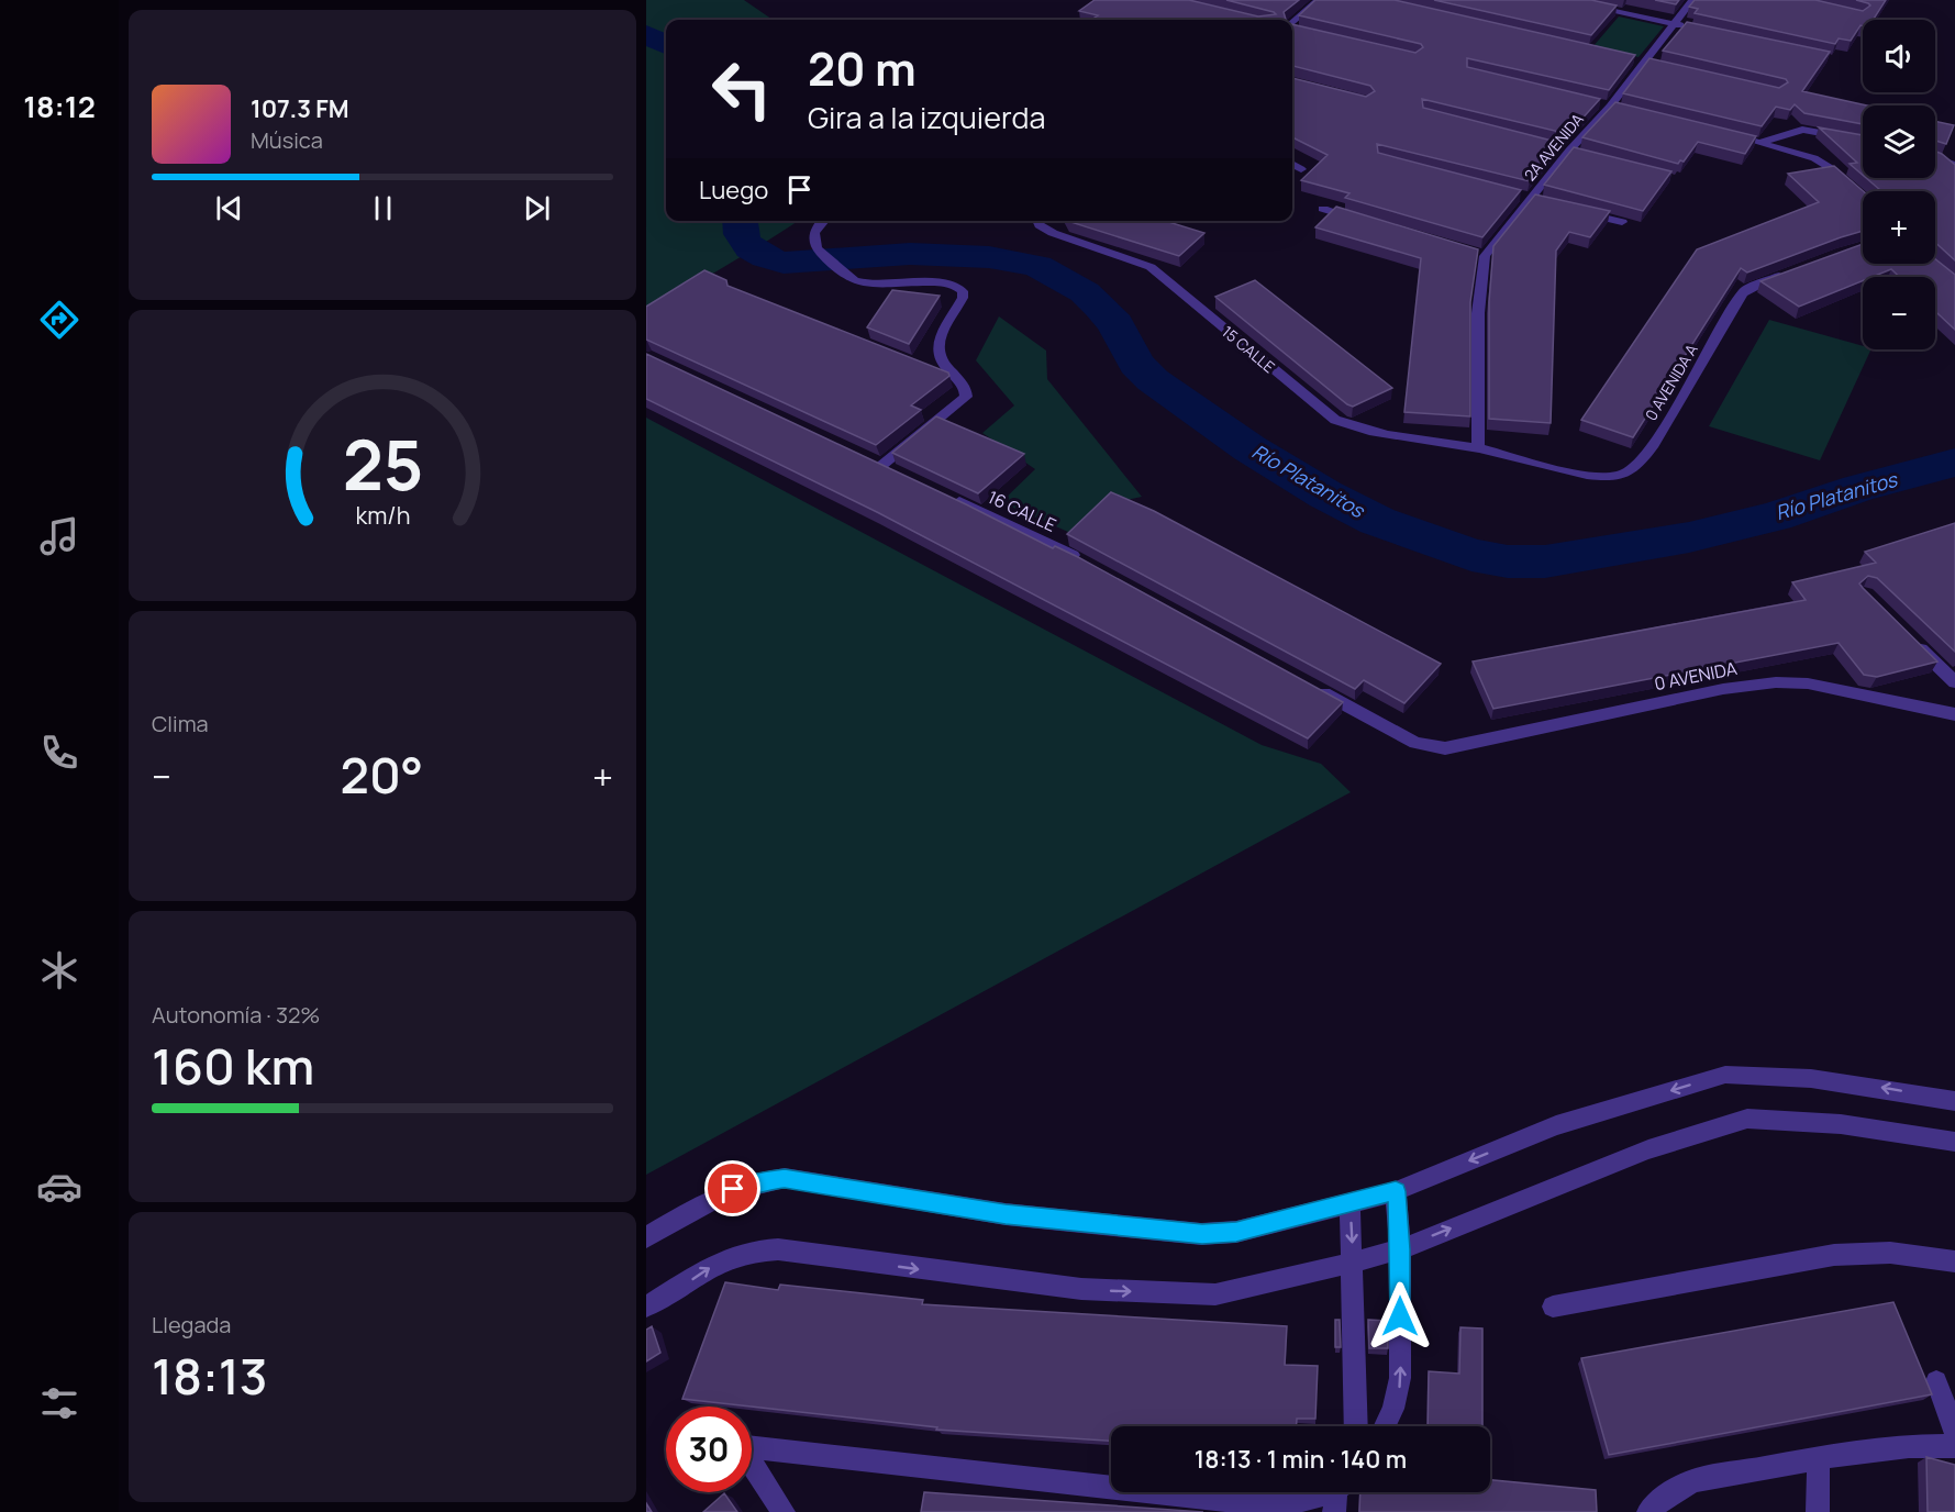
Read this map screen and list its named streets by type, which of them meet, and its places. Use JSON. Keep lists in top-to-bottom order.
{
  "streets": {
    "street": [
      "2A AVENIDA",
      "15 CALLE",
      "0 AVENIDA A",
      "16 CALLE",
      "0 AVENIDA"
    ]
  },
  "crossings": [
    ["2A AVENIDA", "15 CALLE"],
    ["2A AVENIDA", "0 AVENIDA A"],
    ["15 CALLE", "0 AVENIDA A"]
  ],
  "water": ["Río Platanitos"],
  "page": {
    "tabs": "18:12",
    "map_buttons": ["+", "−"],
    "turn": ["20 m", "Gira a la izquierda"],
    "song": ["107.3 FM", "Música"],
    "then": "Luego",
    "tile": [
      "Clima",
      ["Autonomía · 32%", "160 km"],
      ["Llegada", "18:13"]
    ],
    "heat": ["−", "20°", "+"],
    "limit": "30",
    "trip": "18:13 · 1 min · 140 m",
    "gauge": ["25", "km/h"]
  }
}
